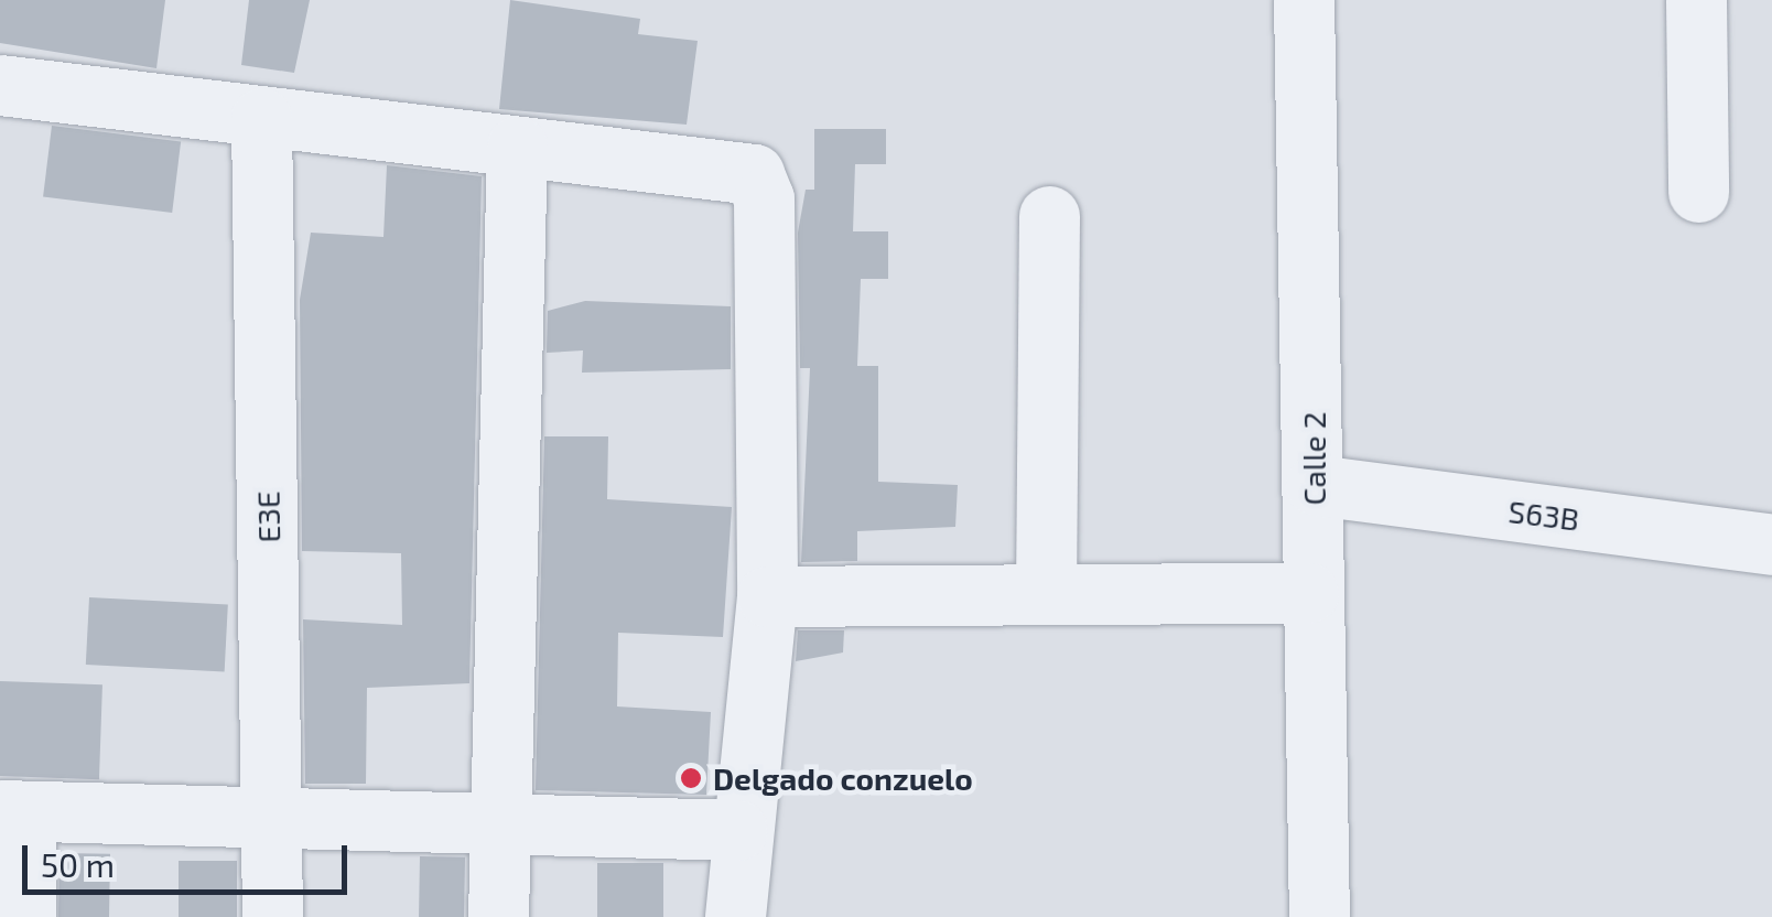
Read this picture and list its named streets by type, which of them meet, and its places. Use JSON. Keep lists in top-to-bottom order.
{
  "streets": {
    "street": ["Calle 2", "S63B", "E3E"]
  },
  "crossings": [
    ["Calle 2", "S63B"]
  ],
  "places": ["Delgado conzuelo"],
  "scale_bar": "50 m"
}
